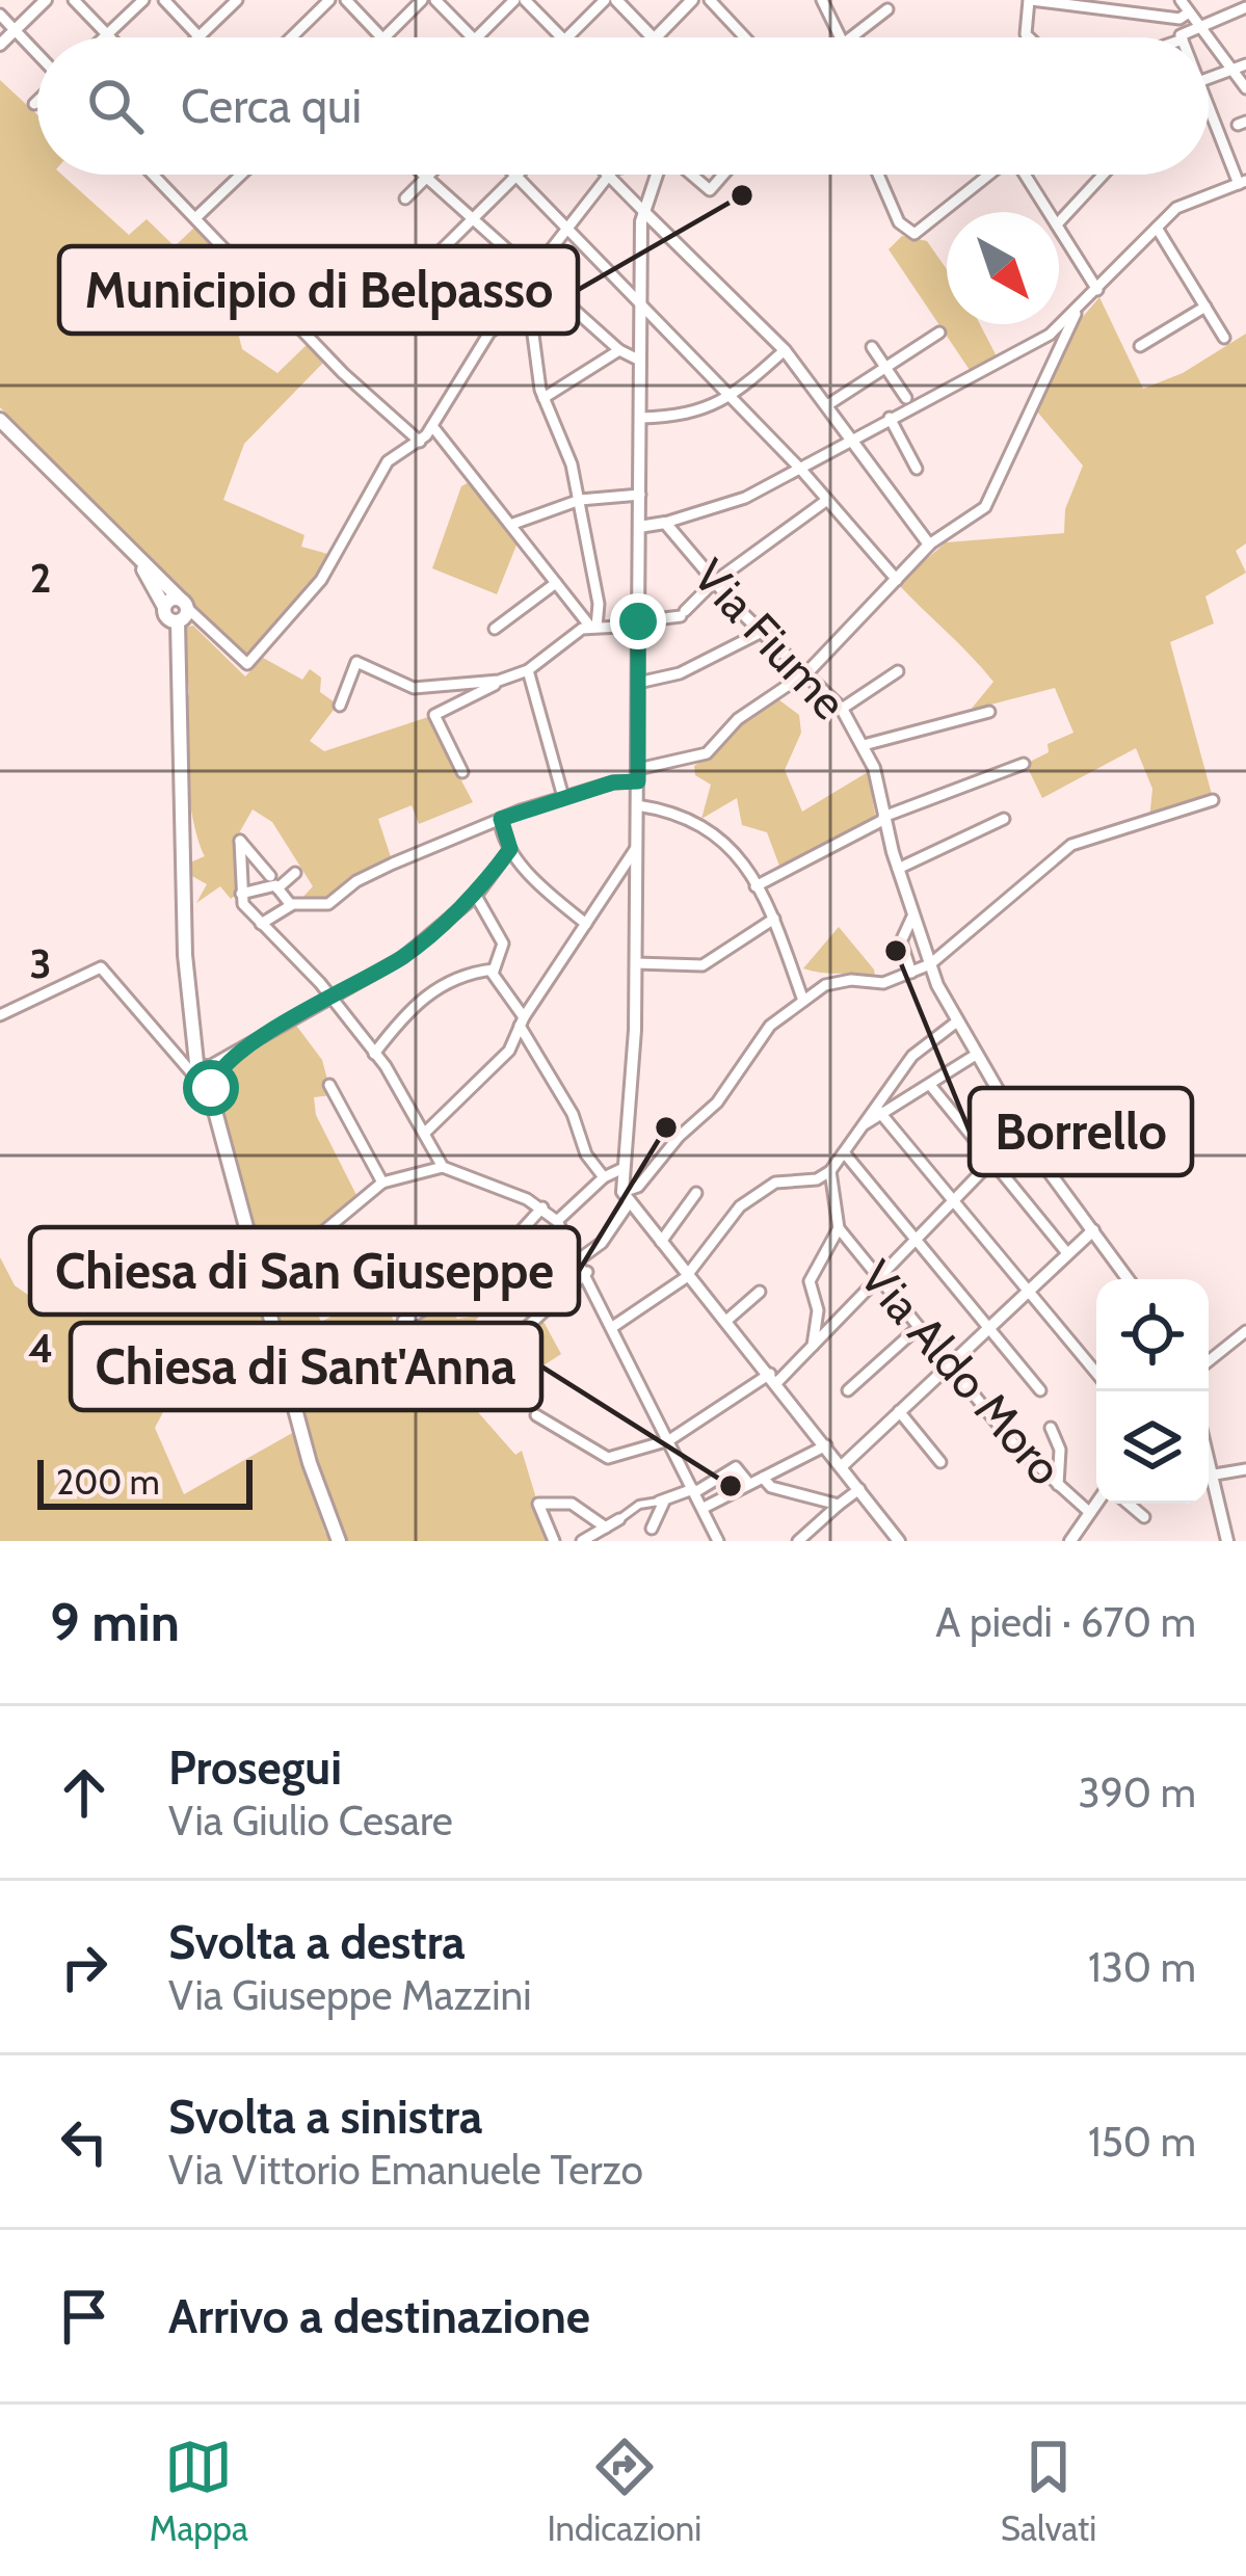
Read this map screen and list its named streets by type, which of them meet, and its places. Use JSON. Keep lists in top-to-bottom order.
{
  "streets": {
    "street": ["Via Fiume", "Via Aldo Moro"]
  },
  "places": [
    "Municipio di Belpasso",
    "Borrello",
    "Chiesa di San Giuseppe",
    "Chiesa di Sant'Anna"
  ],
  "scale_bar": "200 m",
  "north": "bottom right",
  "page": {
    "search": "Cerca qui",
    "scale": "200 m",
    "heading": ["9 min", "A piedi · 670 m"],
    "list": [
      ["Prosegui", "Via Giulio Cesare", "390 m"],
      ["Svolta a destra", "Via Giuseppe Mazzini", "130 m"],
      ["Svolta a sinistra", "Via Vittorio Emanuele Terzo", "150 m"],
      "Arrivo a destinazione"
    ],
    "nav": ["Mappa", "Indicazioni", "Salvati"]
  },
  "grid": {
    "rows": ["2", "3", "4"]
  }
}
